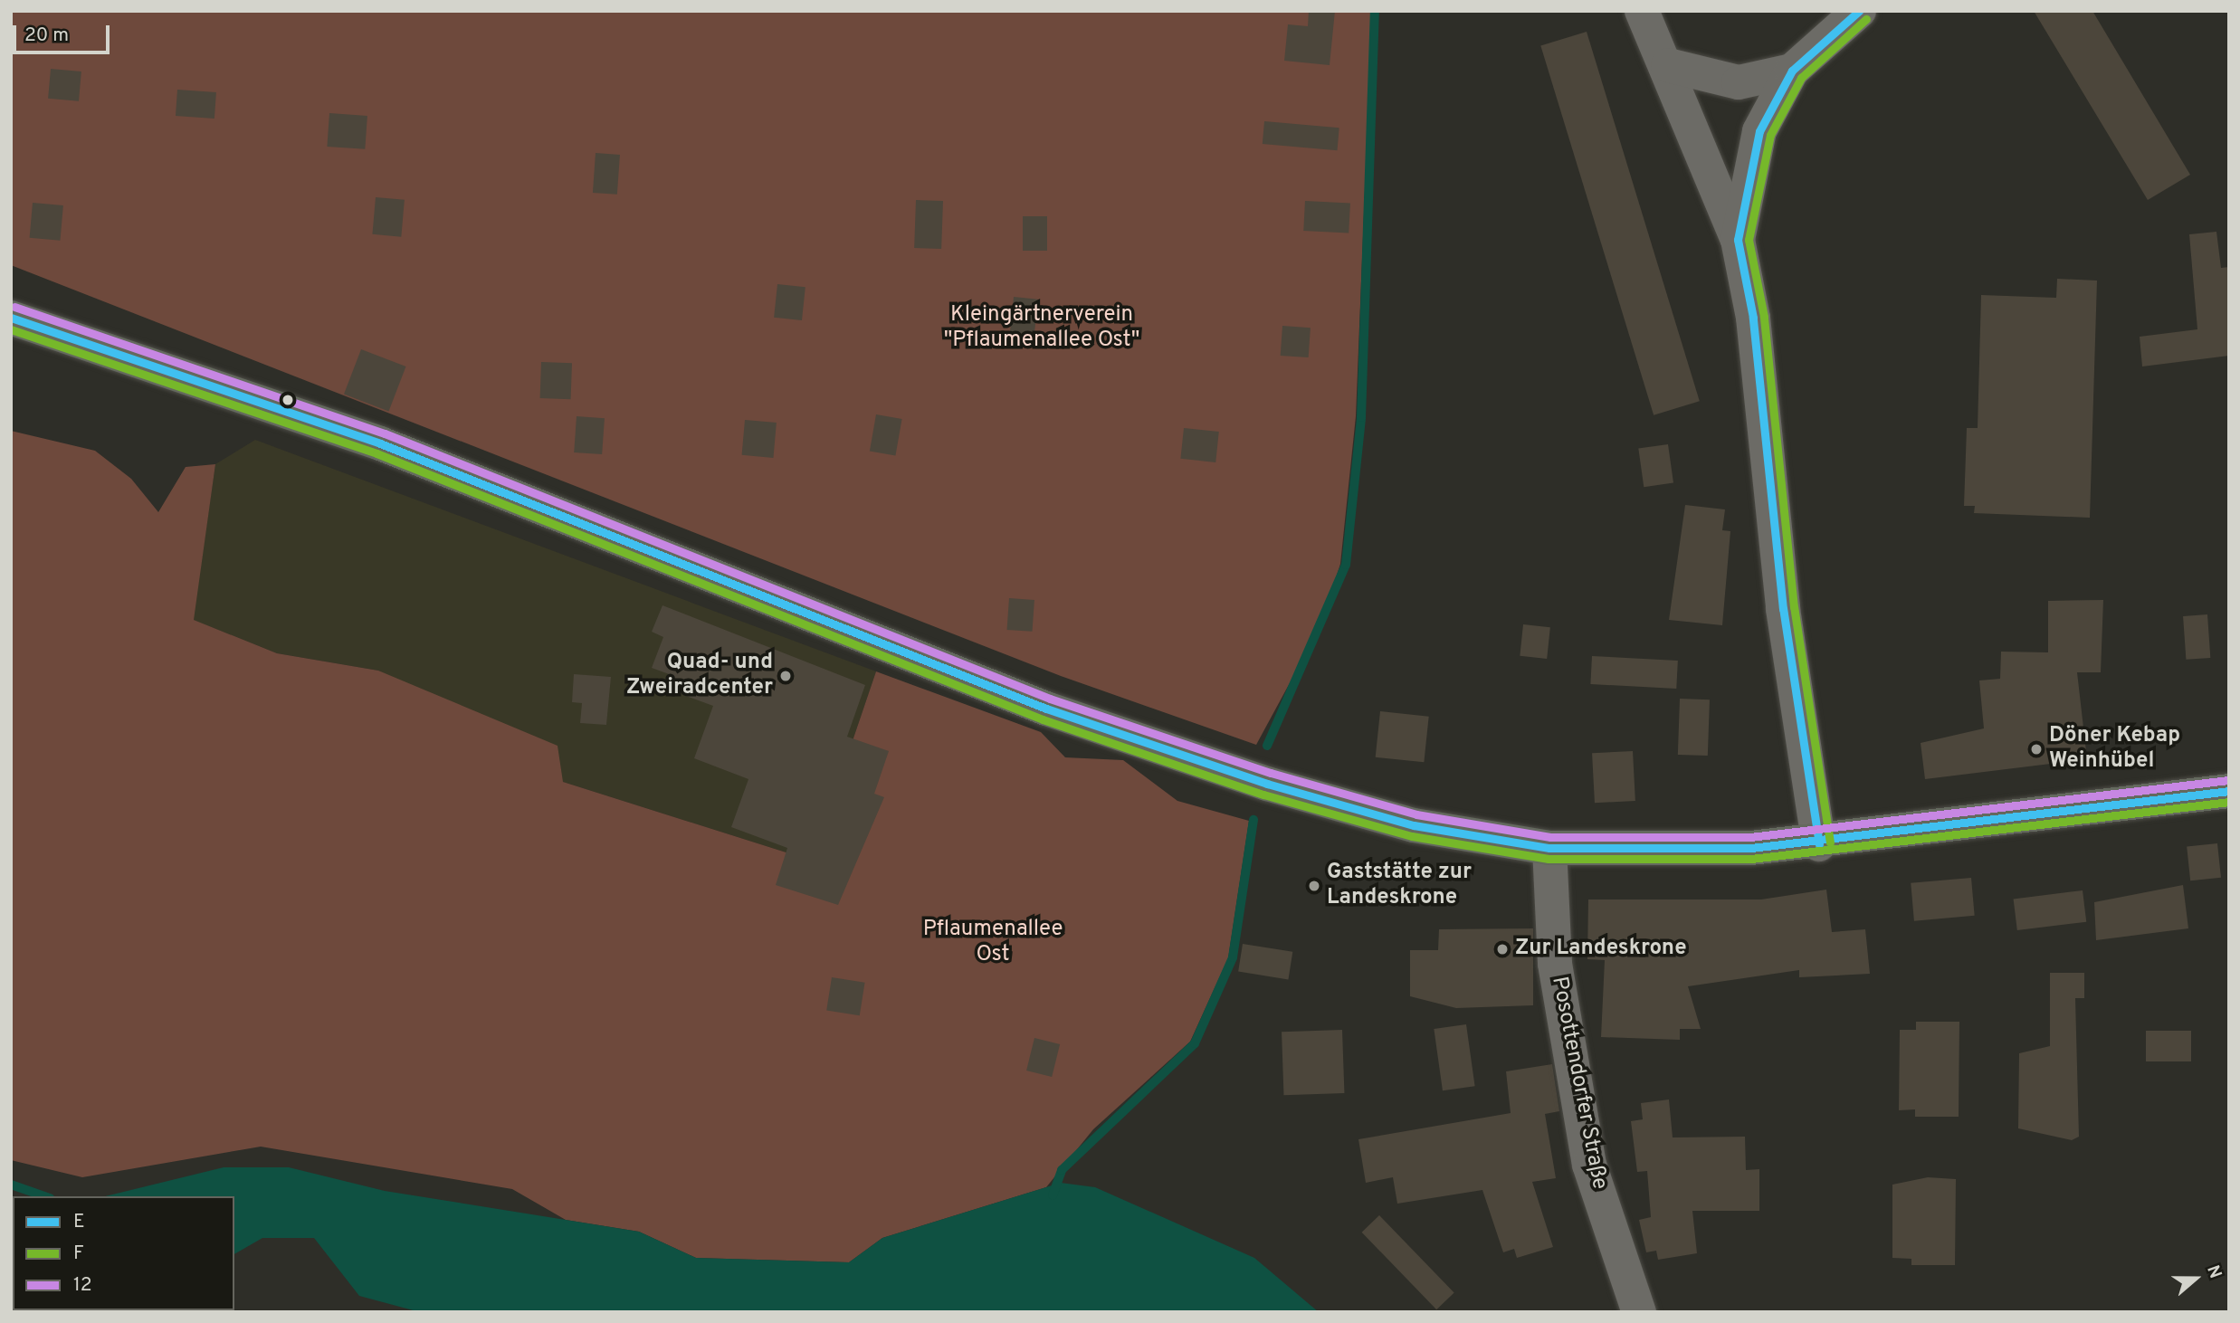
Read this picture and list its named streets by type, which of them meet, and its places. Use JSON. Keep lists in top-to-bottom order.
{
  "streets": {
    "street": ["Posottendorfer Straße"]
  },
  "parks": ["Kleingärtnerverein \"Pflaumenallee Ost\"", "Pflaumenallee Ost"],
  "places": [
    "Quad- und Zweiradcenter",
    "Döner Kebap Weinhübel",
    "Gaststätte zur Landeskrone",
    "Zur Landeskrone"
  ],
  "lines": ["transit line E", "transit line F", "transit line 12"],
  "legend": ["E", "F", "12"],
  "scale_bar": "20 m",
  "north": "right"
}
